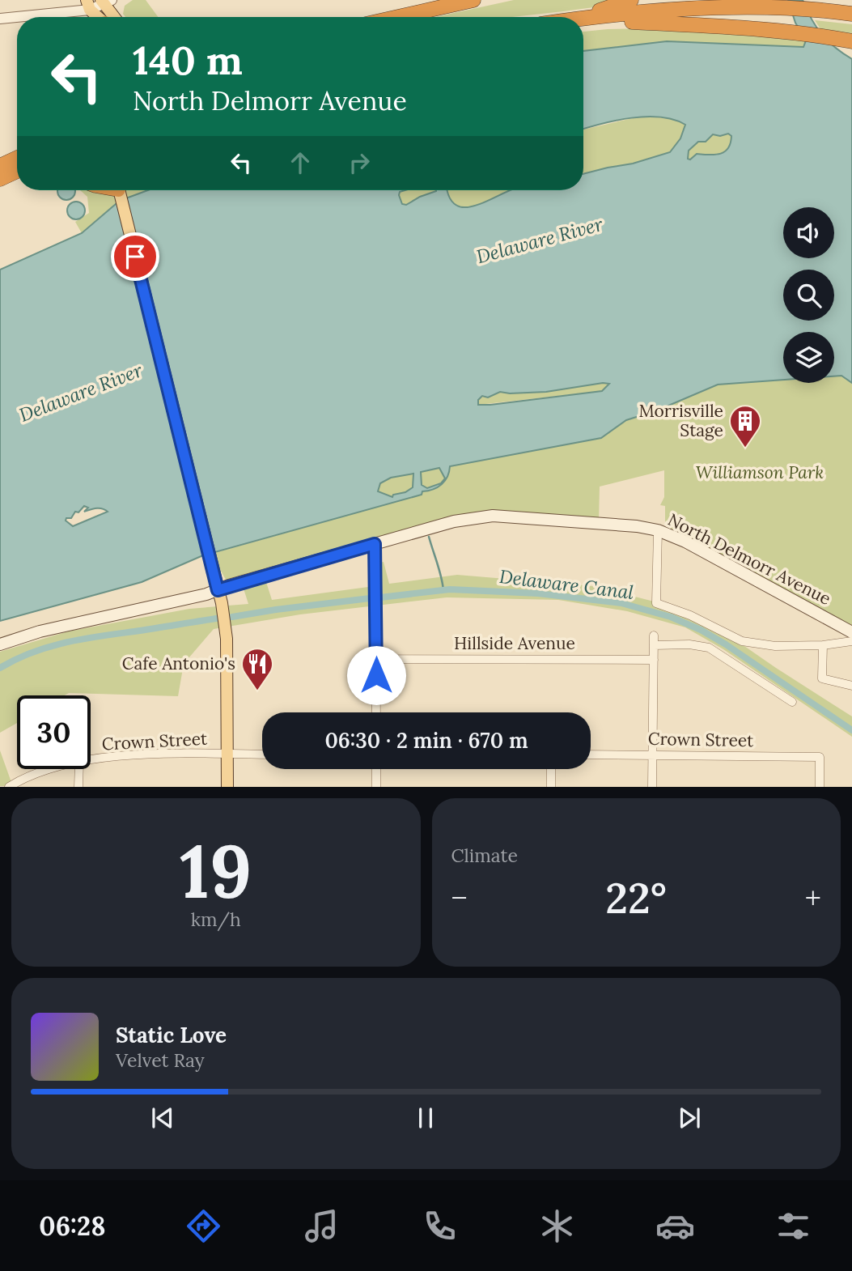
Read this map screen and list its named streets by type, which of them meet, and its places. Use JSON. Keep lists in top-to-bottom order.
{
  "streets": {
    "main road": ["North Delmorr Avenue"],
    "street": ["Hillside Avenue", "Crown Street"]
  },
  "water": ["Delaware River", "Delaware Canal"],
  "parks": ["Williamson Park"],
  "places": {
    "building": ["Morrisville Stage"],
    "restaurant": ["Cafe Antonio's"]
  },
  "page": {
    "turn": ["140 m", "North Delmorr Avenue"],
    "limit": "30",
    "trip": "06:30 · 2 min · 670 m",
    "tile": [
      ["19", "km/h"],
      "Climate"
    ],
    "heat": ["−", "22°", "+"],
    "song": ["Static Love", "Velvet Ray"],
    "tabs": "06:28"
  }
}
